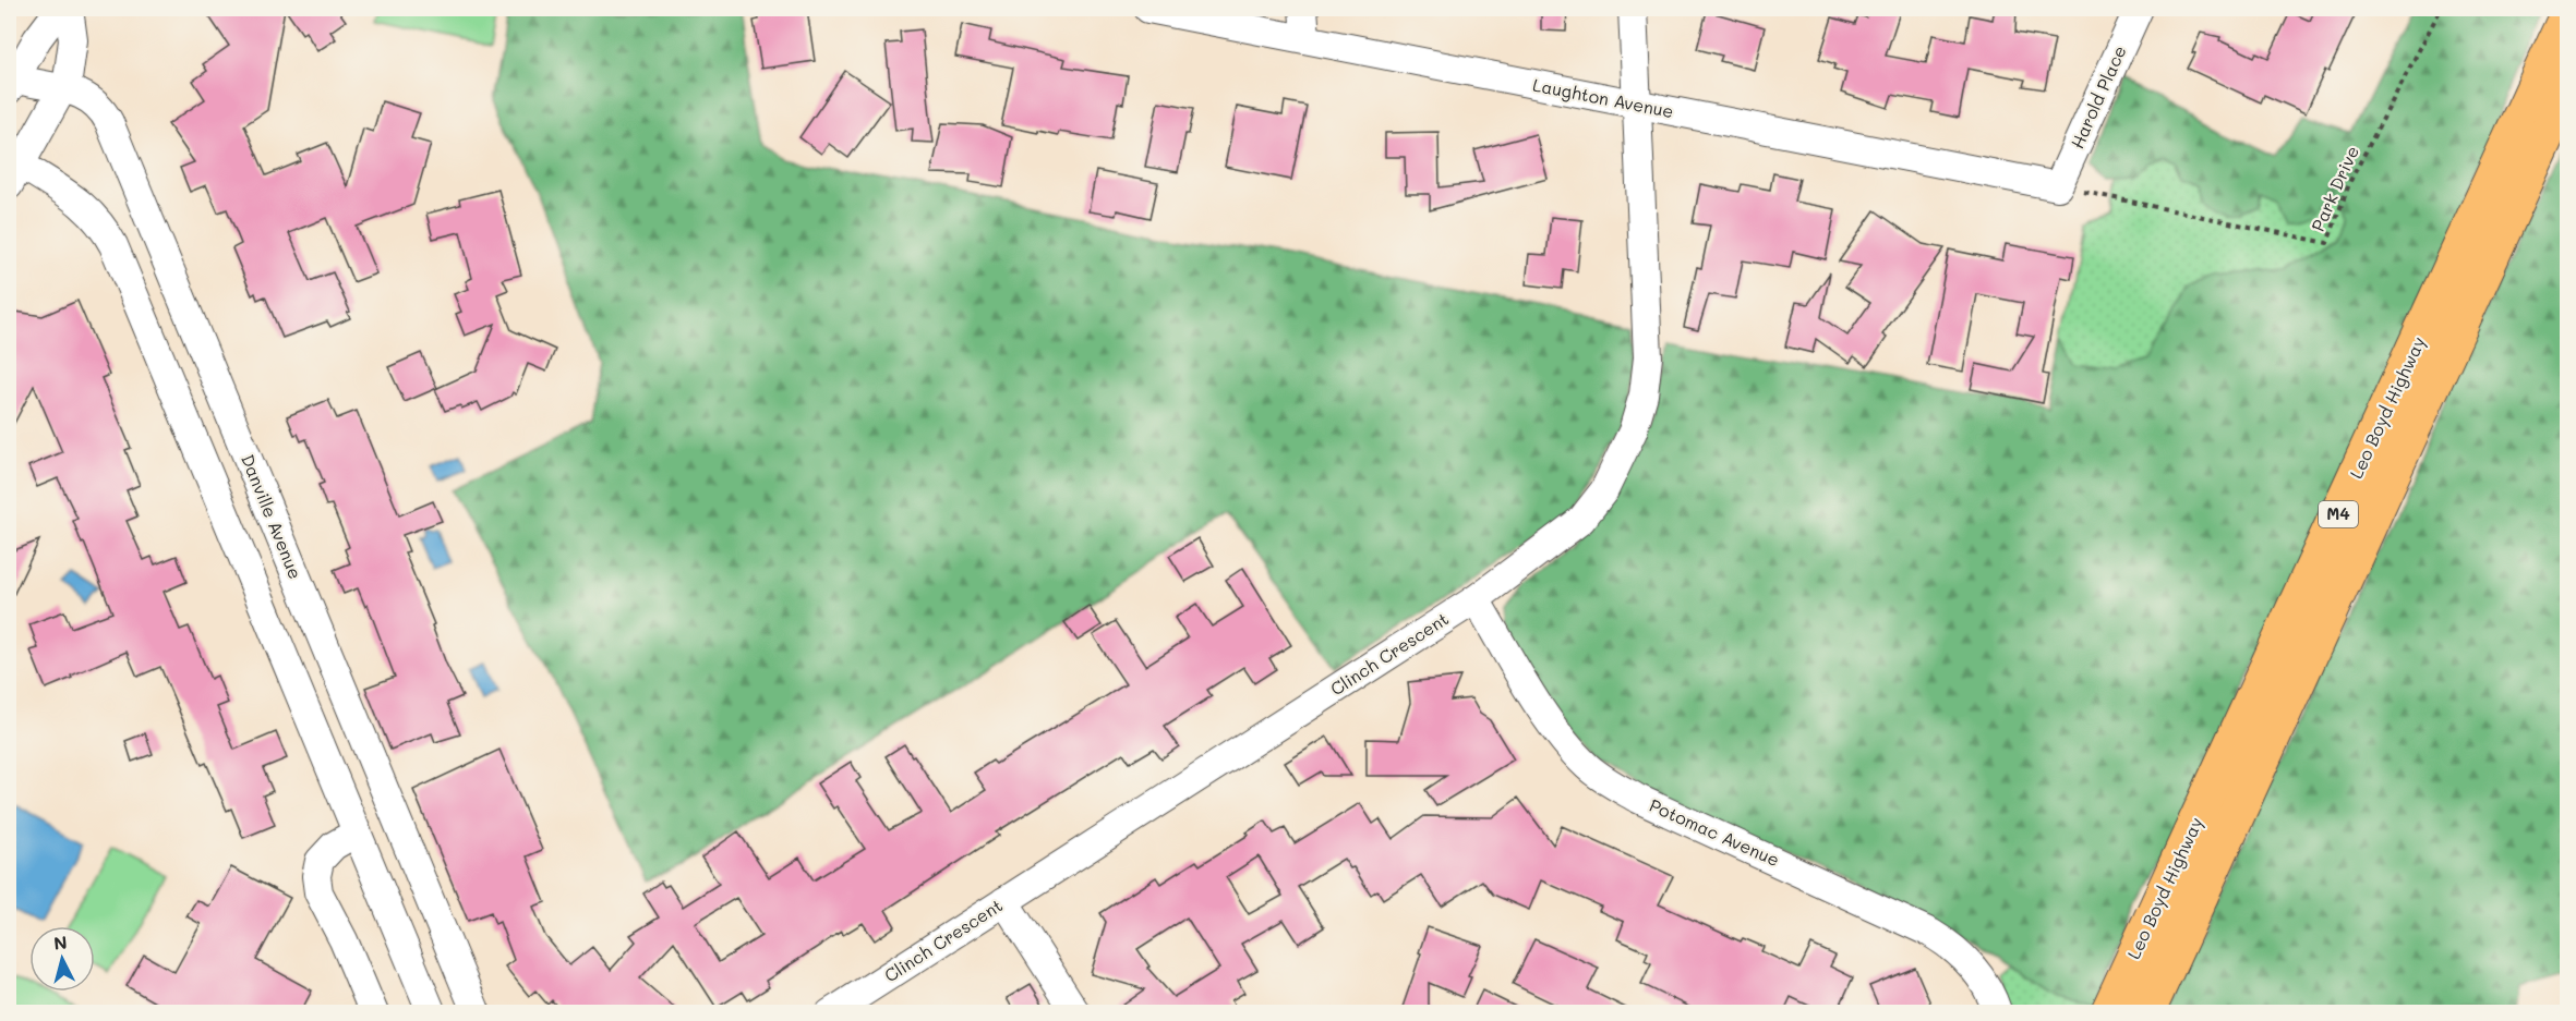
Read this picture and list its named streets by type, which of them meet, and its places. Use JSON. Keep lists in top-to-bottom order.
{
  "streets": {
    "highway": ["Leo Boyd Highway", "M4"],
    "street": [
      "Harold Place",
      "Laughton Avenue",
      "Danville Avenue",
      "Clinch Crescent",
      "Potomac Avenue"
    ],
    "path": ["Park Drive"]
  },
  "crossings": [
    ["Harold Place", "Laughton Avenue"],
    ["Harold Place", "Park Drive"],
    ["Laughton Avenue", "Park Drive"],
    ["Laughton Avenue", "Clinch Crescent"],
    ["Clinch Crescent", "Potomac Avenue"]
  ],
  "north": "top"
}
